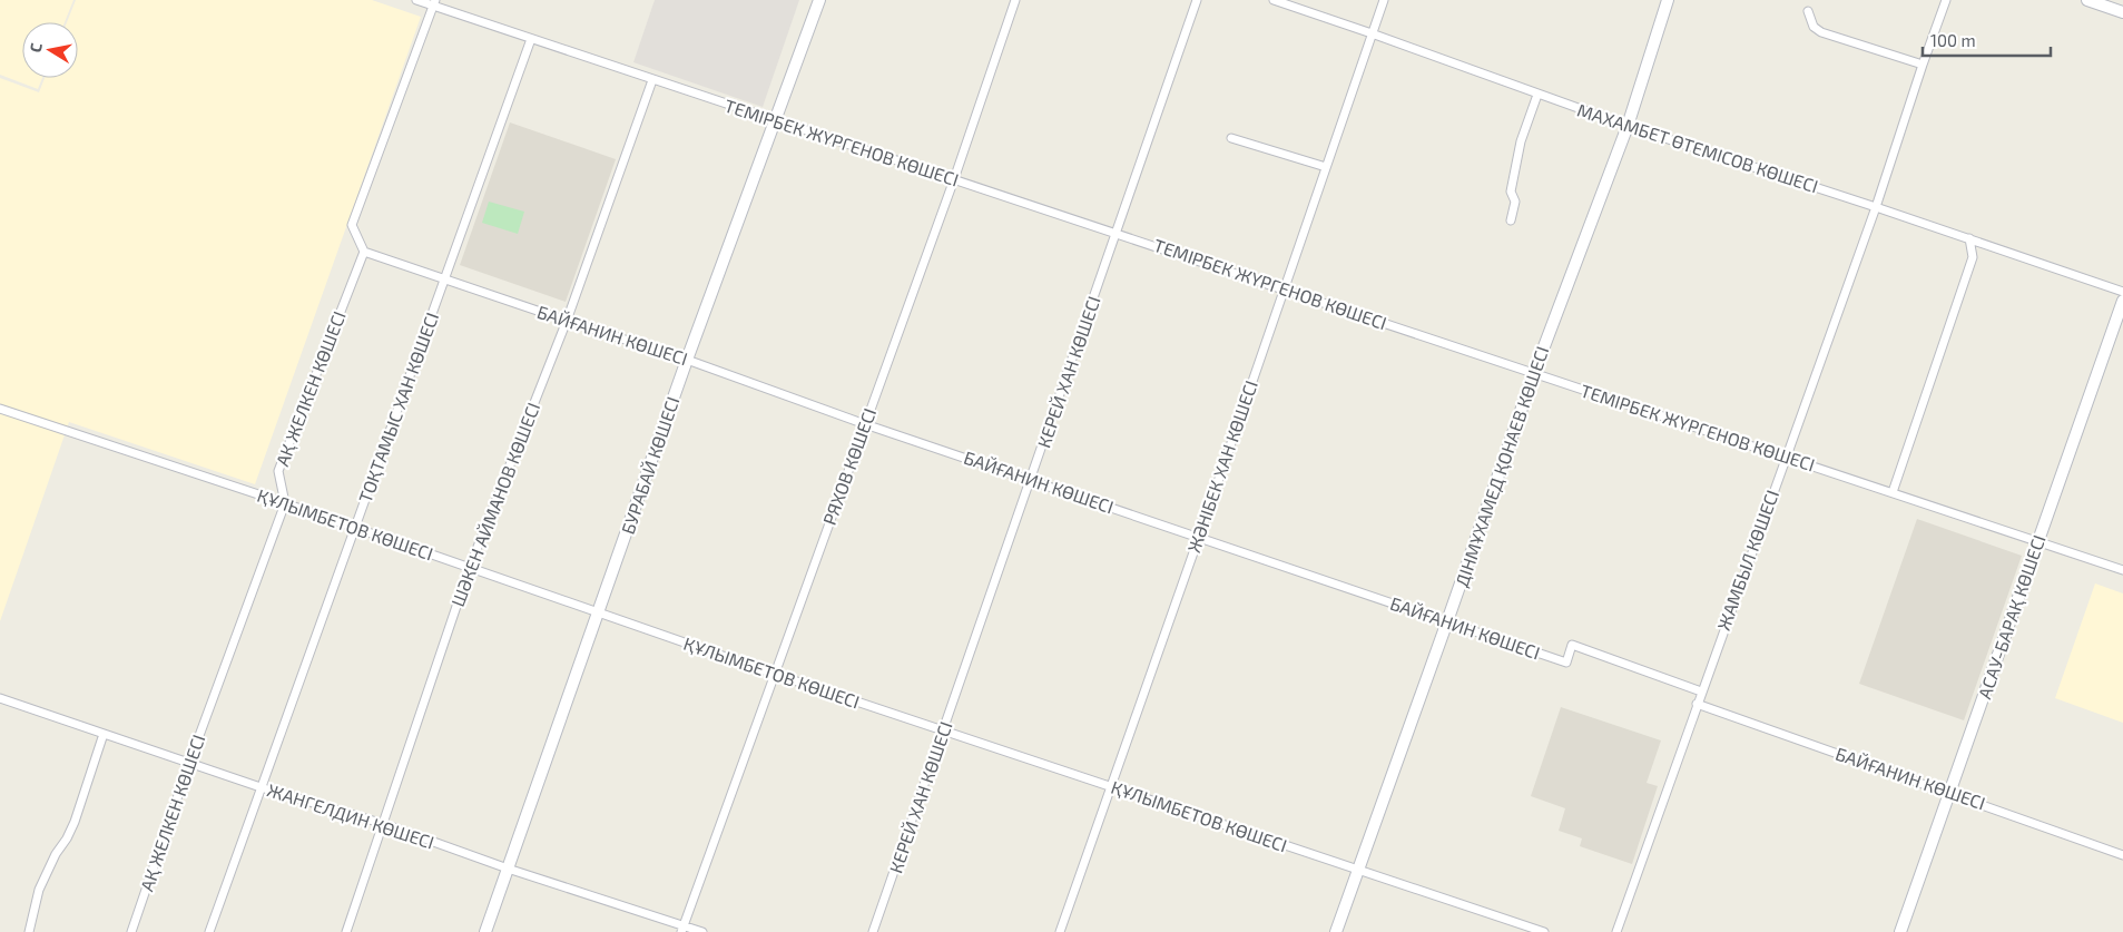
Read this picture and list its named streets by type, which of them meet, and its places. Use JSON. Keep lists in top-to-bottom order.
{
  "streets": {
    "street": [
      "ТЕМІРБЕК ЖҮРГЕНОВ КӨШЕСІ",
      "МАХАМБЕТ ӨТЕМІСОВ КӨШЕСІ",
      "БАЙҒАНИН КӨШЕСІ",
      "КЕРЕЙ ХАН КӨШЕСІ",
      "АҚ ЖЕЛКЕН КӨШЕСІ",
      "ТОҚТАМЫС ХАН КӨШЕСІ",
      "БУРАБАЙ КӨШЕСІ",
      "РЯХОВ КӨШЕСІ",
      "ЖӘНІБЕК ХАН КӨШЕСІ",
      "ДІНМҰХАМЕД ҚОНАЕВ КӨШЕСІ",
      "ШӘКЕН АЙМАНОВ КӨШЕСІ",
      "ҚҰЛЫМБЕТОВ КӨШЕСІ",
      "ЖАМБЫЛ КӨШЕСІ",
      "АСАУ-БАРАҚ КӨШЕСІ",
      "ЖАНГЕЛДИН КӨШЕСІ"
    ]
  },
  "crossings": [
    ["ТЕМІРБЕК ЖҮРГЕНОВ КӨШЕСІ", "КЕРЕЙ ХАН КӨШЕСІ"],
    ["ТЕМІРБЕК ЖҮРГЕНОВ КӨШЕСІ", "ТОҚТАМЫС ХАН КӨШЕСІ"],
    ["ТЕМІРБЕК ЖҮРГЕНОВ КӨШЕСІ", "БУРАБАЙ КӨШЕСІ"],
    ["ТЕМІРБЕК ЖҮРГЕНОВ КӨШЕСІ", "РЯХОВ КӨШЕСІ"],
    ["ТЕМІРБЕК ЖҮРГЕНОВ КӨШЕСІ", "ЖӘНІБЕК ХАН КӨШЕСІ"],
    ["ТЕМІРБЕК ЖҮРГЕНОВ КӨШЕСІ", "ДІНМҰХАМЕД ҚОНАЕВ КӨШЕСІ"],
    ["ТЕМІРБЕК ЖҮРГЕНОВ КӨШЕСІ", "ШӘКЕН АЙМАНОВ КӨШЕСІ"],
    ["ТЕМІРБЕК ЖҮРГЕНОВ КӨШЕСІ", "ЖАМБЫЛ КӨШЕСІ"],
    ["ТЕМІРБЕК ЖҮРГЕНОВ КӨШЕСІ", "АСАУ-БАРАҚ КӨШЕСІ"],
    ["МАХАМБЕТ ӨТЕМІСОВ КӨШЕСІ", "ЖӘНІБЕК ХАН КӨШЕСІ"],
    ["МАХАМБЕТ ӨТЕМІСОВ КӨШЕСІ", "ДІНМҰХАМЕД ҚОНАЕВ КӨШЕСІ"],
    ["МАХАМБЕТ ӨТЕМІСОВ КӨШЕСІ", "ЖАМБЫЛ КӨШЕСІ"],
    ["БАЙҒАНИН КӨШЕСІ", "КЕРЕЙ ХАН КӨШЕСІ"],
    ["БАЙҒАНИН КӨШЕСІ", "АҚ ЖЕЛКЕН КӨШЕСІ"],
    ["БАЙҒАНИН КӨШЕСІ", "ТОҚТАМЫС ХАН КӨШЕСІ"],
    ["БАЙҒАНИН КӨШЕСІ", "БУРАБАЙ КӨШЕСІ"],
    ["БАЙҒАНИН КӨШЕСІ", "РЯХОВ КӨШЕСІ"],
    ["БАЙҒАНИН КӨШЕСІ", "ЖӘНІБЕК ХАН КӨШЕСІ"],
    ["БАЙҒАНИН КӨШЕСІ", "ДІНМҰХАМЕД ҚОНАЕВ КӨШЕСІ"],
    ["БАЙҒАНИН КӨШЕСІ", "ШӘКЕН АЙМАНОВ КӨШЕСІ"],
    ["БАЙҒАНИН КӨШЕСІ", "ЖАМБЫЛ КӨШЕСІ"],
    ["БАЙҒАНИН КӨШЕСІ", "АСАУ-БАРАҚ КӨШЕСІ"],
    ["КЕРЕЙ ХАН КӨШЕСІ", "ҚҰЛЫМБЕТОВ КӨШЕСІ"],
    ["АҚ ЖЕЛКЕН КӨШЕСІ", "ҚҰЛЫМБЕТОВ КӨШЕСІ"],
    ["АҚ ЖЕЛКЕН КӨШЕСІ", "ЖАНГЕЛДИН КӨШЕСІ"],
    ["ТОҚТАМЫС ХАН КӨШЕСІ", "ҚҰЛЫМБЕТОВ КӨШЕСІ"],
    ["ТОҚТАМЫС ХАН КӨШЕСІ", "ЖАНГЕЛДИН КӨШЕСІ"],
    ["БУРАБАЙ КӨШЕСІ", "ҚҰЛЫМБЕТОВ КӨШЕСІ"],
    ["БУРАБАЙ КӨШЕСІ", "ЖАНГЕЛДИН КӨШЕСІ"],
    ["РЯХОВ КӨШЕСІ", "ҚҰЛЫМБЕТОВ КӨШЕСІ"],
    ["РЯХОВ КӨШЕСІ", "ЖАНГЕЛДИН КӨШЕСІ"],
    ["ЖӘНІБЕК ХАН КӨШЕСІ", "ҚҰЛЫМБЕТОВ КӨШЕСІ"],
    ["ДІНМҰХАМЕД ҚОНАЕВ КӨШЕСІ", "ҚҰЛЫМБЕТОВ КӨШЕСІ"],
    ["ШӘКЕН АЙМАНОВ КӨШЕСІ", "ҚҰЛЫМБЕТОВ КӨШЕСІ"],
    ["ШӘКЕН АЙМАНОВ КӨШЕСІ", "ЖАНГЕЛДИН КӨШЕСІ"]
  ],
  "scale_bar": "100 m",
  "north": "left"
}
